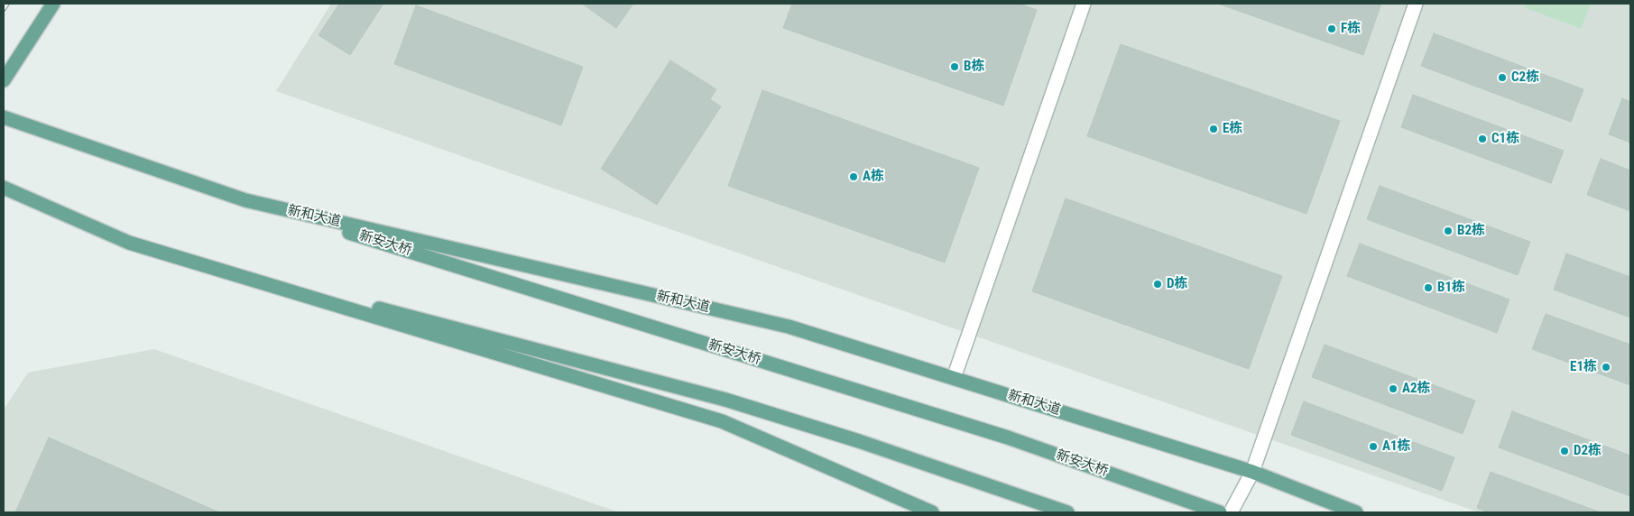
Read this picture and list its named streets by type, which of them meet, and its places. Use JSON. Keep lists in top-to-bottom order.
{
  "streets": {
    "main road": ["新和大道", "新安大桥"]
  },
  "crossings": [
    ["新和大道", "新安大桥"]
  ],
  "places": [
    "F栋",
    "B栋",
    "C2栋",
    "E栋",
    "C1栋",
    "A栋",
    "B2栋",
    "D栋",
    "B1栋",
    "E1栋",
    "A2栋",
    "A1栋",
    "D2栋"
  ]
}
